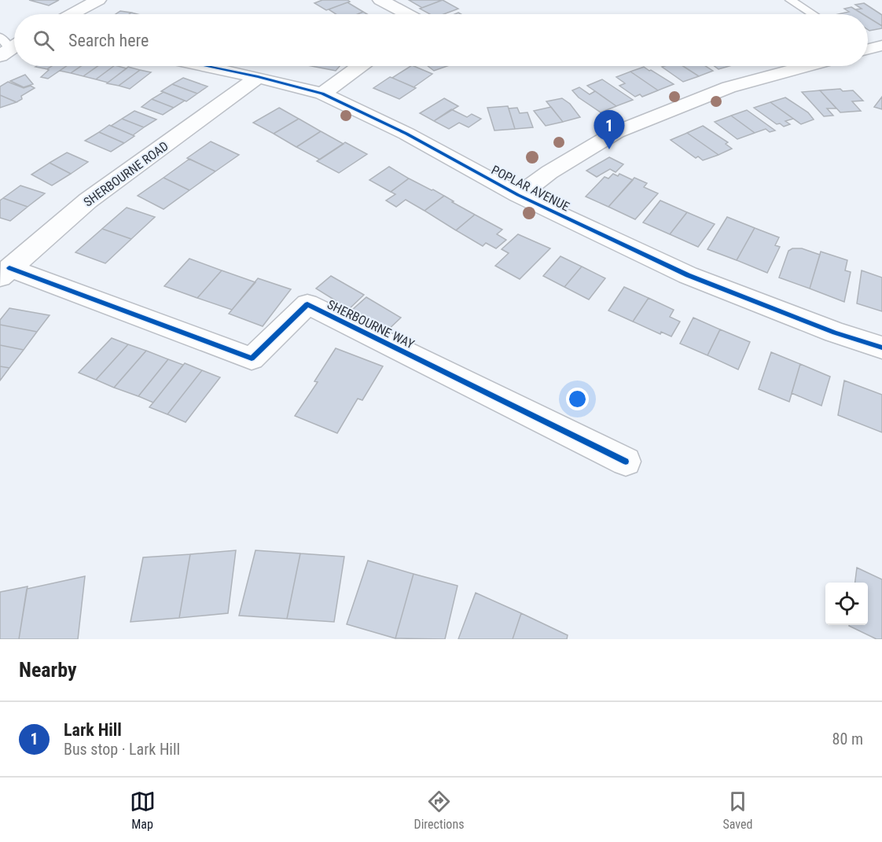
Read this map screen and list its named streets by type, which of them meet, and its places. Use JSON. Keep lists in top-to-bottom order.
{
  "streets": {
    "street": ["SHERBOURNE ROAD", "POPLAR AVENUE", "SHERBOURNE WAY"]
  },
  "crossings": [
    ["SHERBOURNE ROAD", "POPLAR AVENUE"],
    ["SHERBOURNE ROAD", "SHERBOURNE WAY"]
  ],
  "page": {
    "search": "Search here",
    "pins": "1",
    "heading": "Nearby",
    "list": [
      {
        "mark": "1",
        "name": "Lark Hill",
        "note": "Bus stop · Lark Hill",
        "value": "80 m"
      }
    ],
    "nav": ["Map", "Directions", "Saved"]
  }
}
